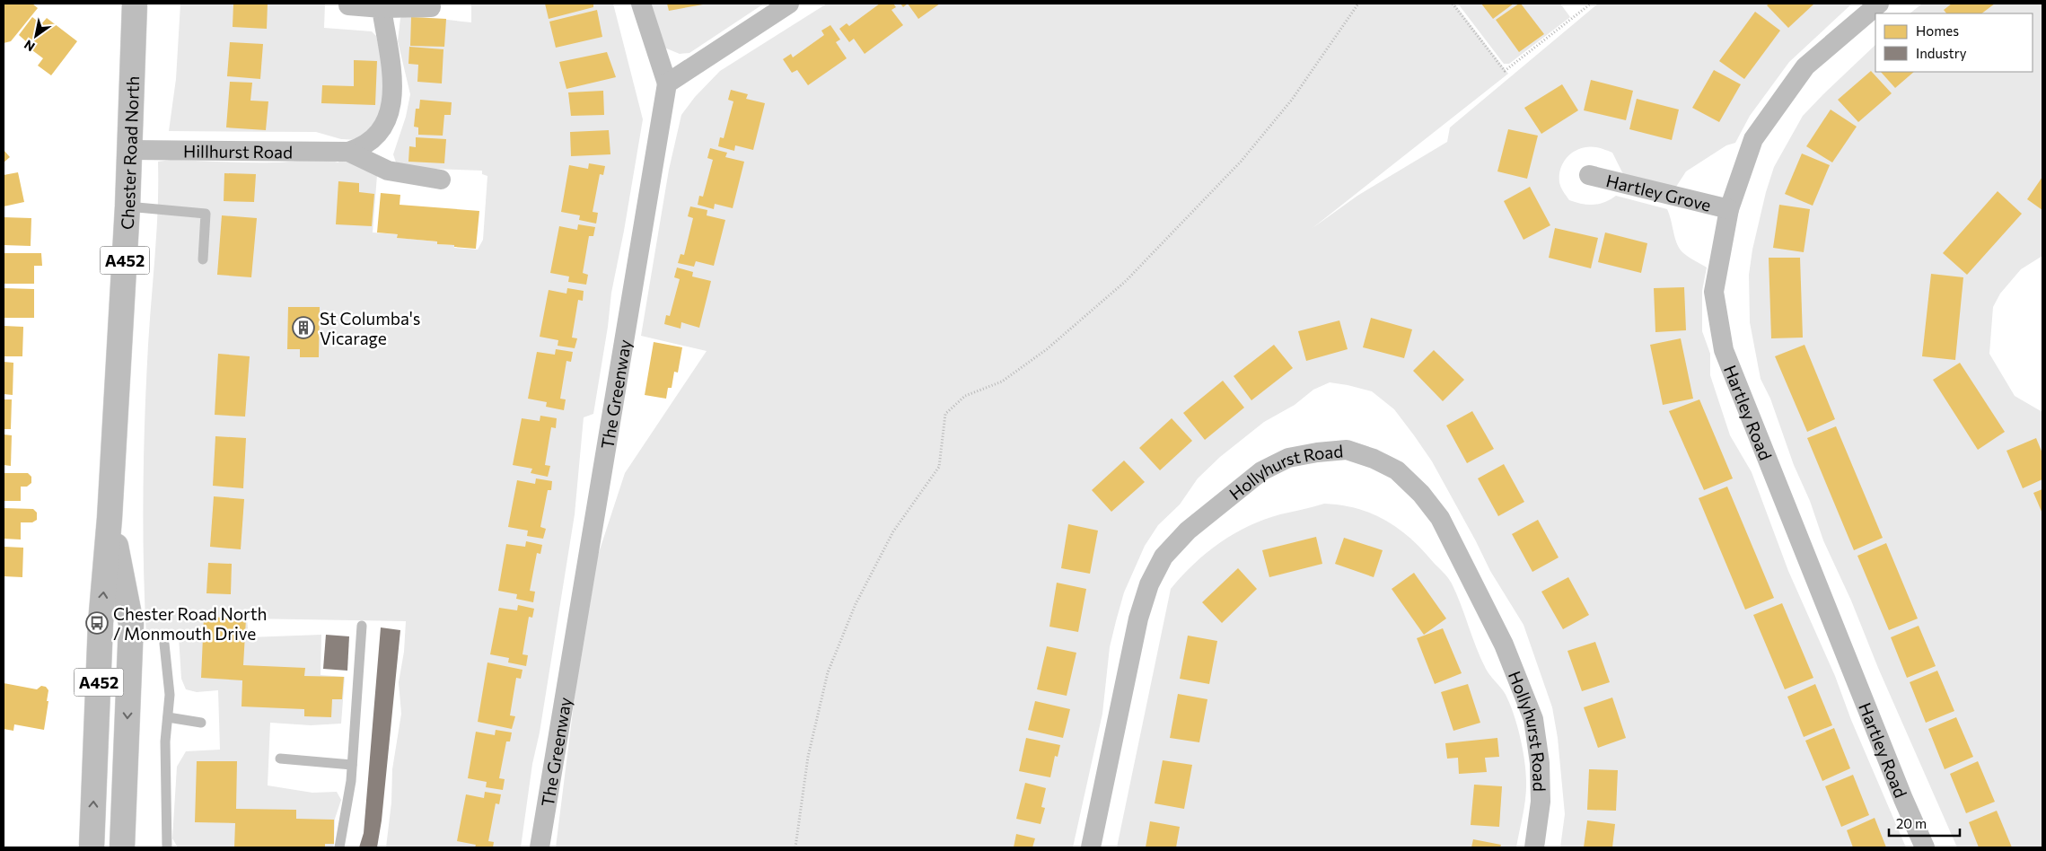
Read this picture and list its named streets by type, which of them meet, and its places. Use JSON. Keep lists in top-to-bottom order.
{
  "streets": {
    "highway": ["Chester Road North", "A452"],
    "street": [
      "Hillhurst Road",
      "Hartley Grove",
      "The Greenway",
      "Hartley Road",
      "Hollyhurst Road"
    ]
  },
  "crossings": [
    ["Hillhurst Road", "Chester Road North"],
    ["Hartley Grove", "Hartley Road"]
  ],
  "places": {
    "building": ["St Columba's Vicarage"],
    "bus stop": ["Chester Road North / Monmouth Drive"]
  },
  "legend": ["Homes", "Industry"],
  "scale_bar": "20 m",
  "north": "bottom left"
}
